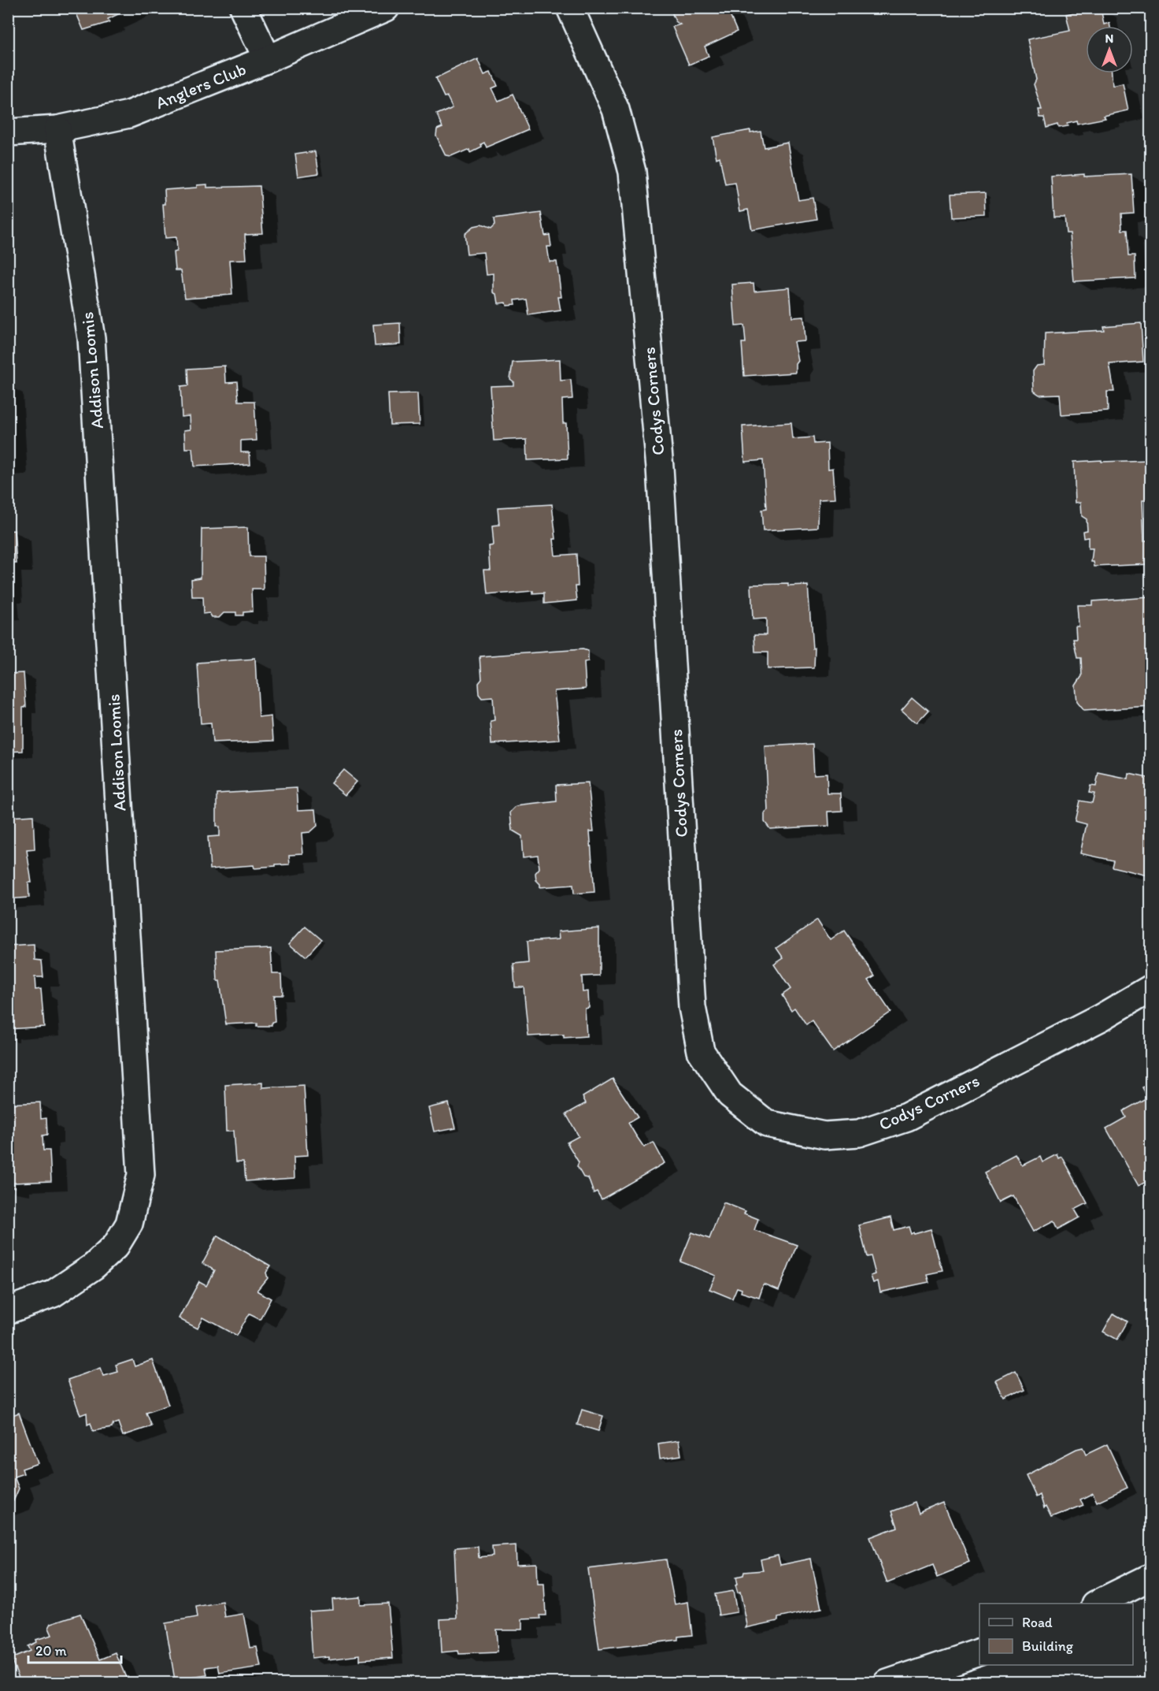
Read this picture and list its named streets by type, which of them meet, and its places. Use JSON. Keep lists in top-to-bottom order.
{
  "streets": {
    "street": ["Anglers Club", "Addison Loomis", "Codys Corners"]
  },
  "crossings": [
    ["Anglers Club", "Addison Loomis"]
  ],
  "legend": ["Road", "Building"],
  "scale_bar": "20 m",
  "north": "top"
}
